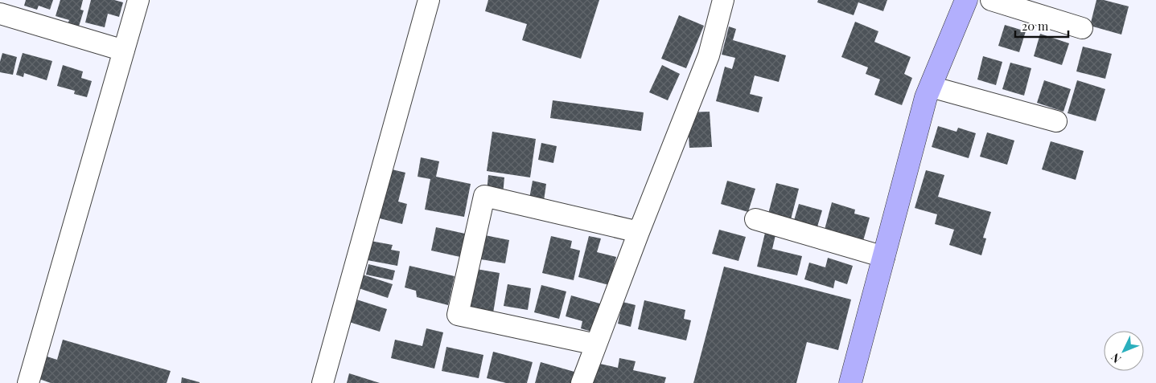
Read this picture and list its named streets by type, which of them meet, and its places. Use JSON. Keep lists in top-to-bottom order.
{
  "scale_bar": "20 m",
  "north": "bottom left"
}
